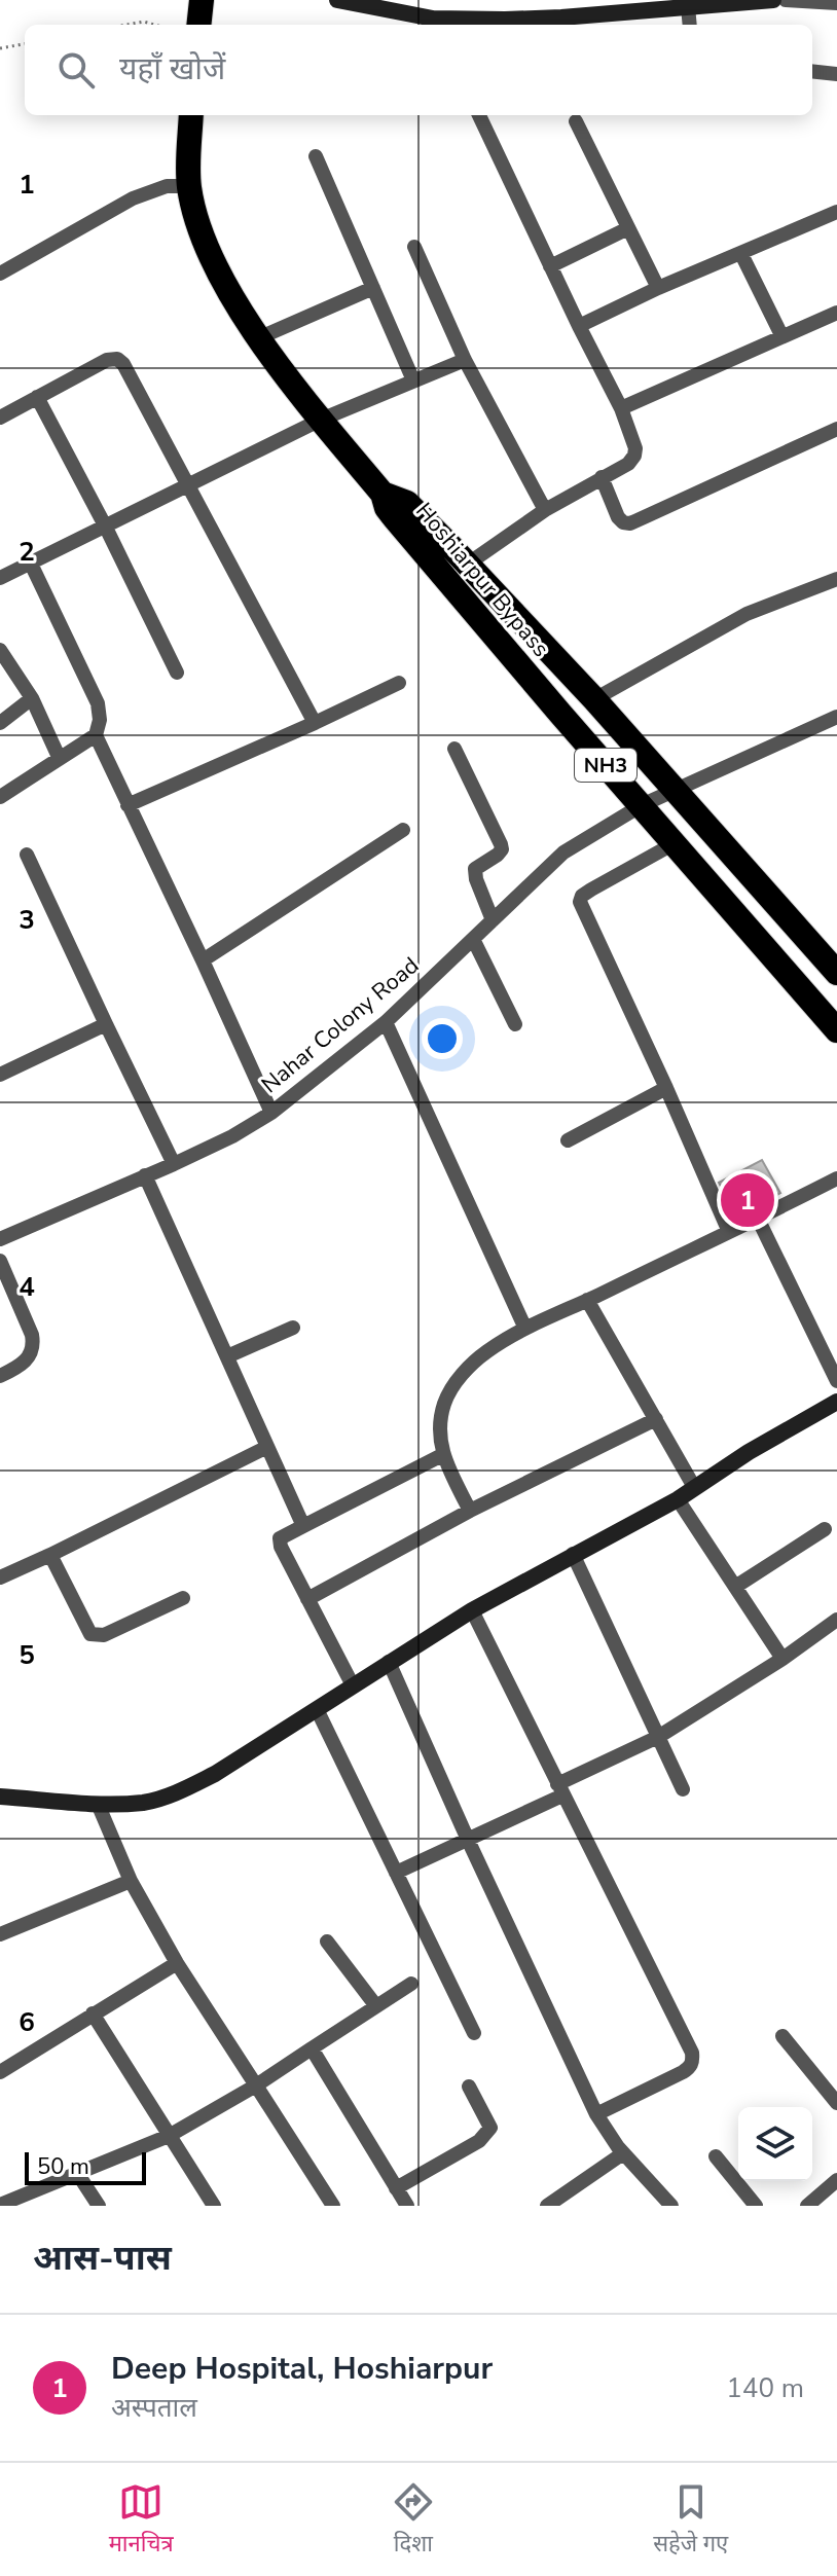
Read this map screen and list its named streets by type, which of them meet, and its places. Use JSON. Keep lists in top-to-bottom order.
{
  "streets": {
    "highway": ["Hoshiarpur Bypass", "NH3"],
    "street": ["Nahar Colony Road"]
  },
  "crossings": [
    ["Hoshiarpur Bypass", "NH3"],
    ["Hoshiarpur Bypass", "Nahar Colony Road"],
    ["NH3", "Nahar Colony Road"]
  ],
  "scale_bar": "50 m",
  "page": {
    "search": "यहाँ खोजें",
    "pins": "1",
    "scale": "50 m",
    "heading": "आस-पास",
    "list": [
      {
        "mark": "1",
        "name": "Deep Hospital, Hoshiarpur",
        "note": "अस्पताल",
        "value": "140 m"
      }
    ],
    "nav": ["मानचित्र", "दिशा", "सहेजे गए"]
  },
  "grid": {
    "rows": [
      "1",
      "2",
      "3",
      "4",
      "5",
      "6"
    ]
  }
}
